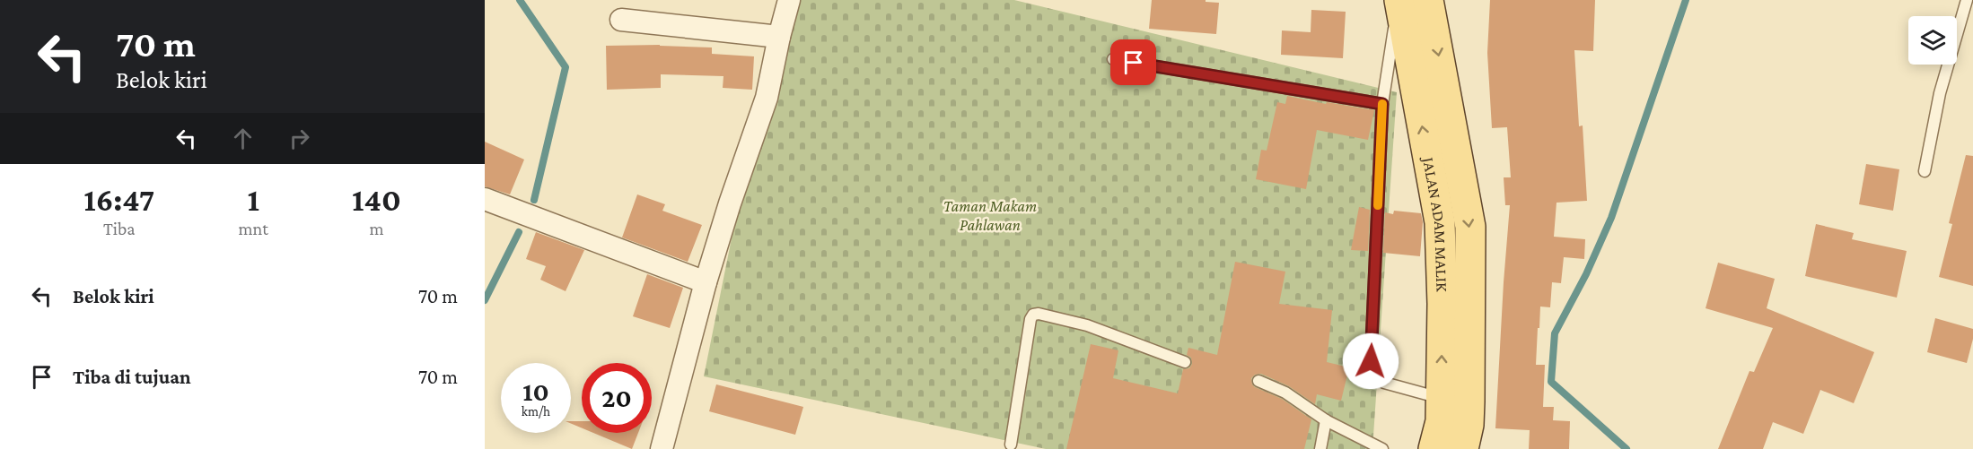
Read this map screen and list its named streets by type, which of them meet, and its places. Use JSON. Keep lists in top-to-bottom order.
{
  "streets": {
    "main road": ["JALAN ADAM MALIK"]
  },
  "parks": ["Taman Makam Pahlawan"],
  "page": {
    "turn": ["70 m", "Belok kiri"],
    "eta": [
      "16:47",
      "Tiba",
      "1",
      "mnt",
      "140",
      "m"
    ],
    "list": [
      {
        "name": "Belok kiri",
        "value": "70 m"
      },
      {
        "name": "Tiba di tujuan",
        "value": "70 m"
      }
    ],
    "speed": "10 km/h",
    "limit": "20"
  }
}
